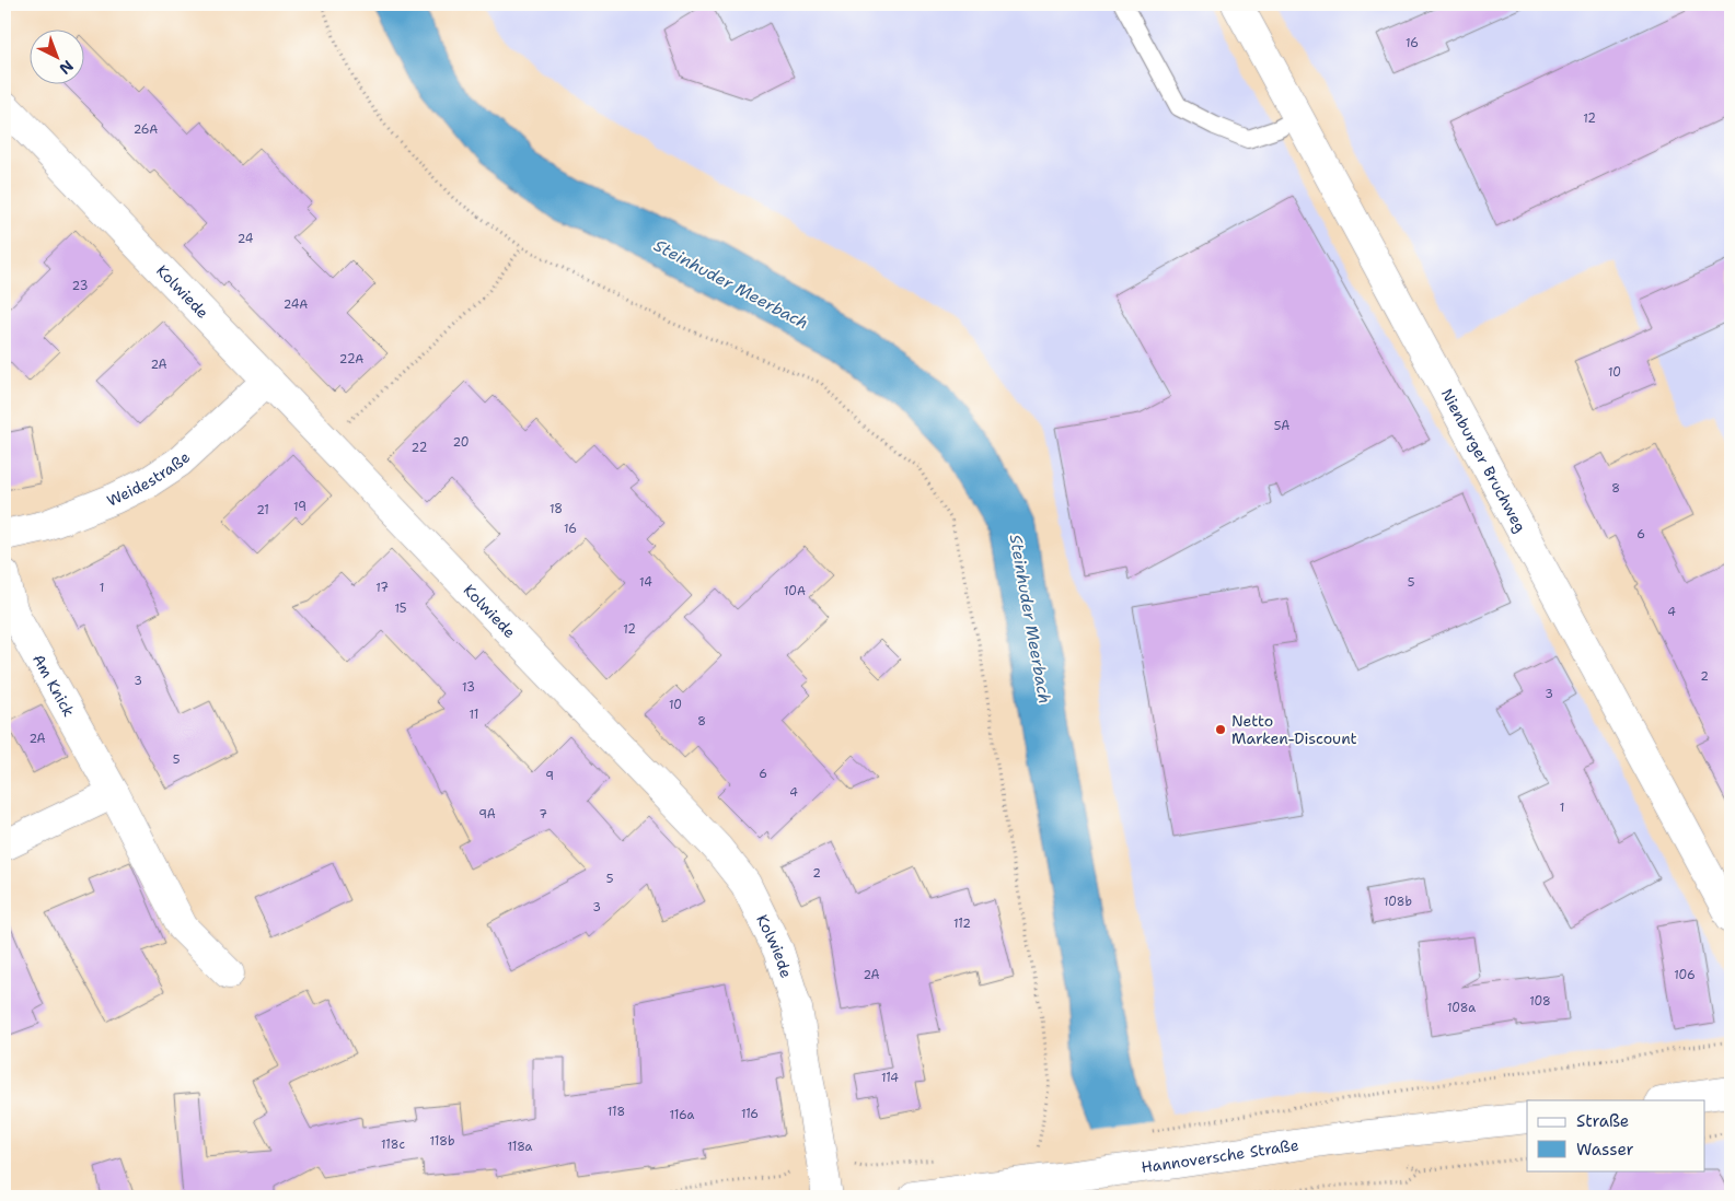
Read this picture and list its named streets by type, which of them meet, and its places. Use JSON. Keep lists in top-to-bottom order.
{
  "streets": {
    "street": [
      "Kolwiede",
      "Nienburger Bruchweg",
      "Weidestraße",
      "Am Knick",
      "Hannoversche Straße"
    ]
  },
  "crossings": [
    ["Kolwiede", "Weidestraße"]
  ],
  "water": ["Steinhuder Meerbach"],
  "places": ["Netto Marken-Discount"],
  "house_numbers": [
    "16",
    "12",
    "26A",
    "24",
    "23",
    "24A",
    "22A",
    "2A",
    "10",
    "5A",
    "20",
    "22",
    "8",
    "19",
    "18",
    "21",
    "16",
    "6",
    "14",
    "5",
    "1",
    "17",
    "10A",
    "15",
    "4",
    "12",
    "2",
    "3",
    "13",
    "3",
    "10",
    "11",
    "8",
    "2A",
    "5",
    "6",
    "9",
    "4",
    "1",
    "9A",
    "7",
    "2",
    "5",
    "108b",
    "3",
    "112",
    "2A",
    "106",
    "108",
    "108a",
    "114",
    "118",
    "116",
    "116a",
    "118b",
    "118c",
    "118a"
  ],
  "legend": ["Straße", "Wasser"],
  "north": "bottom right"
}
